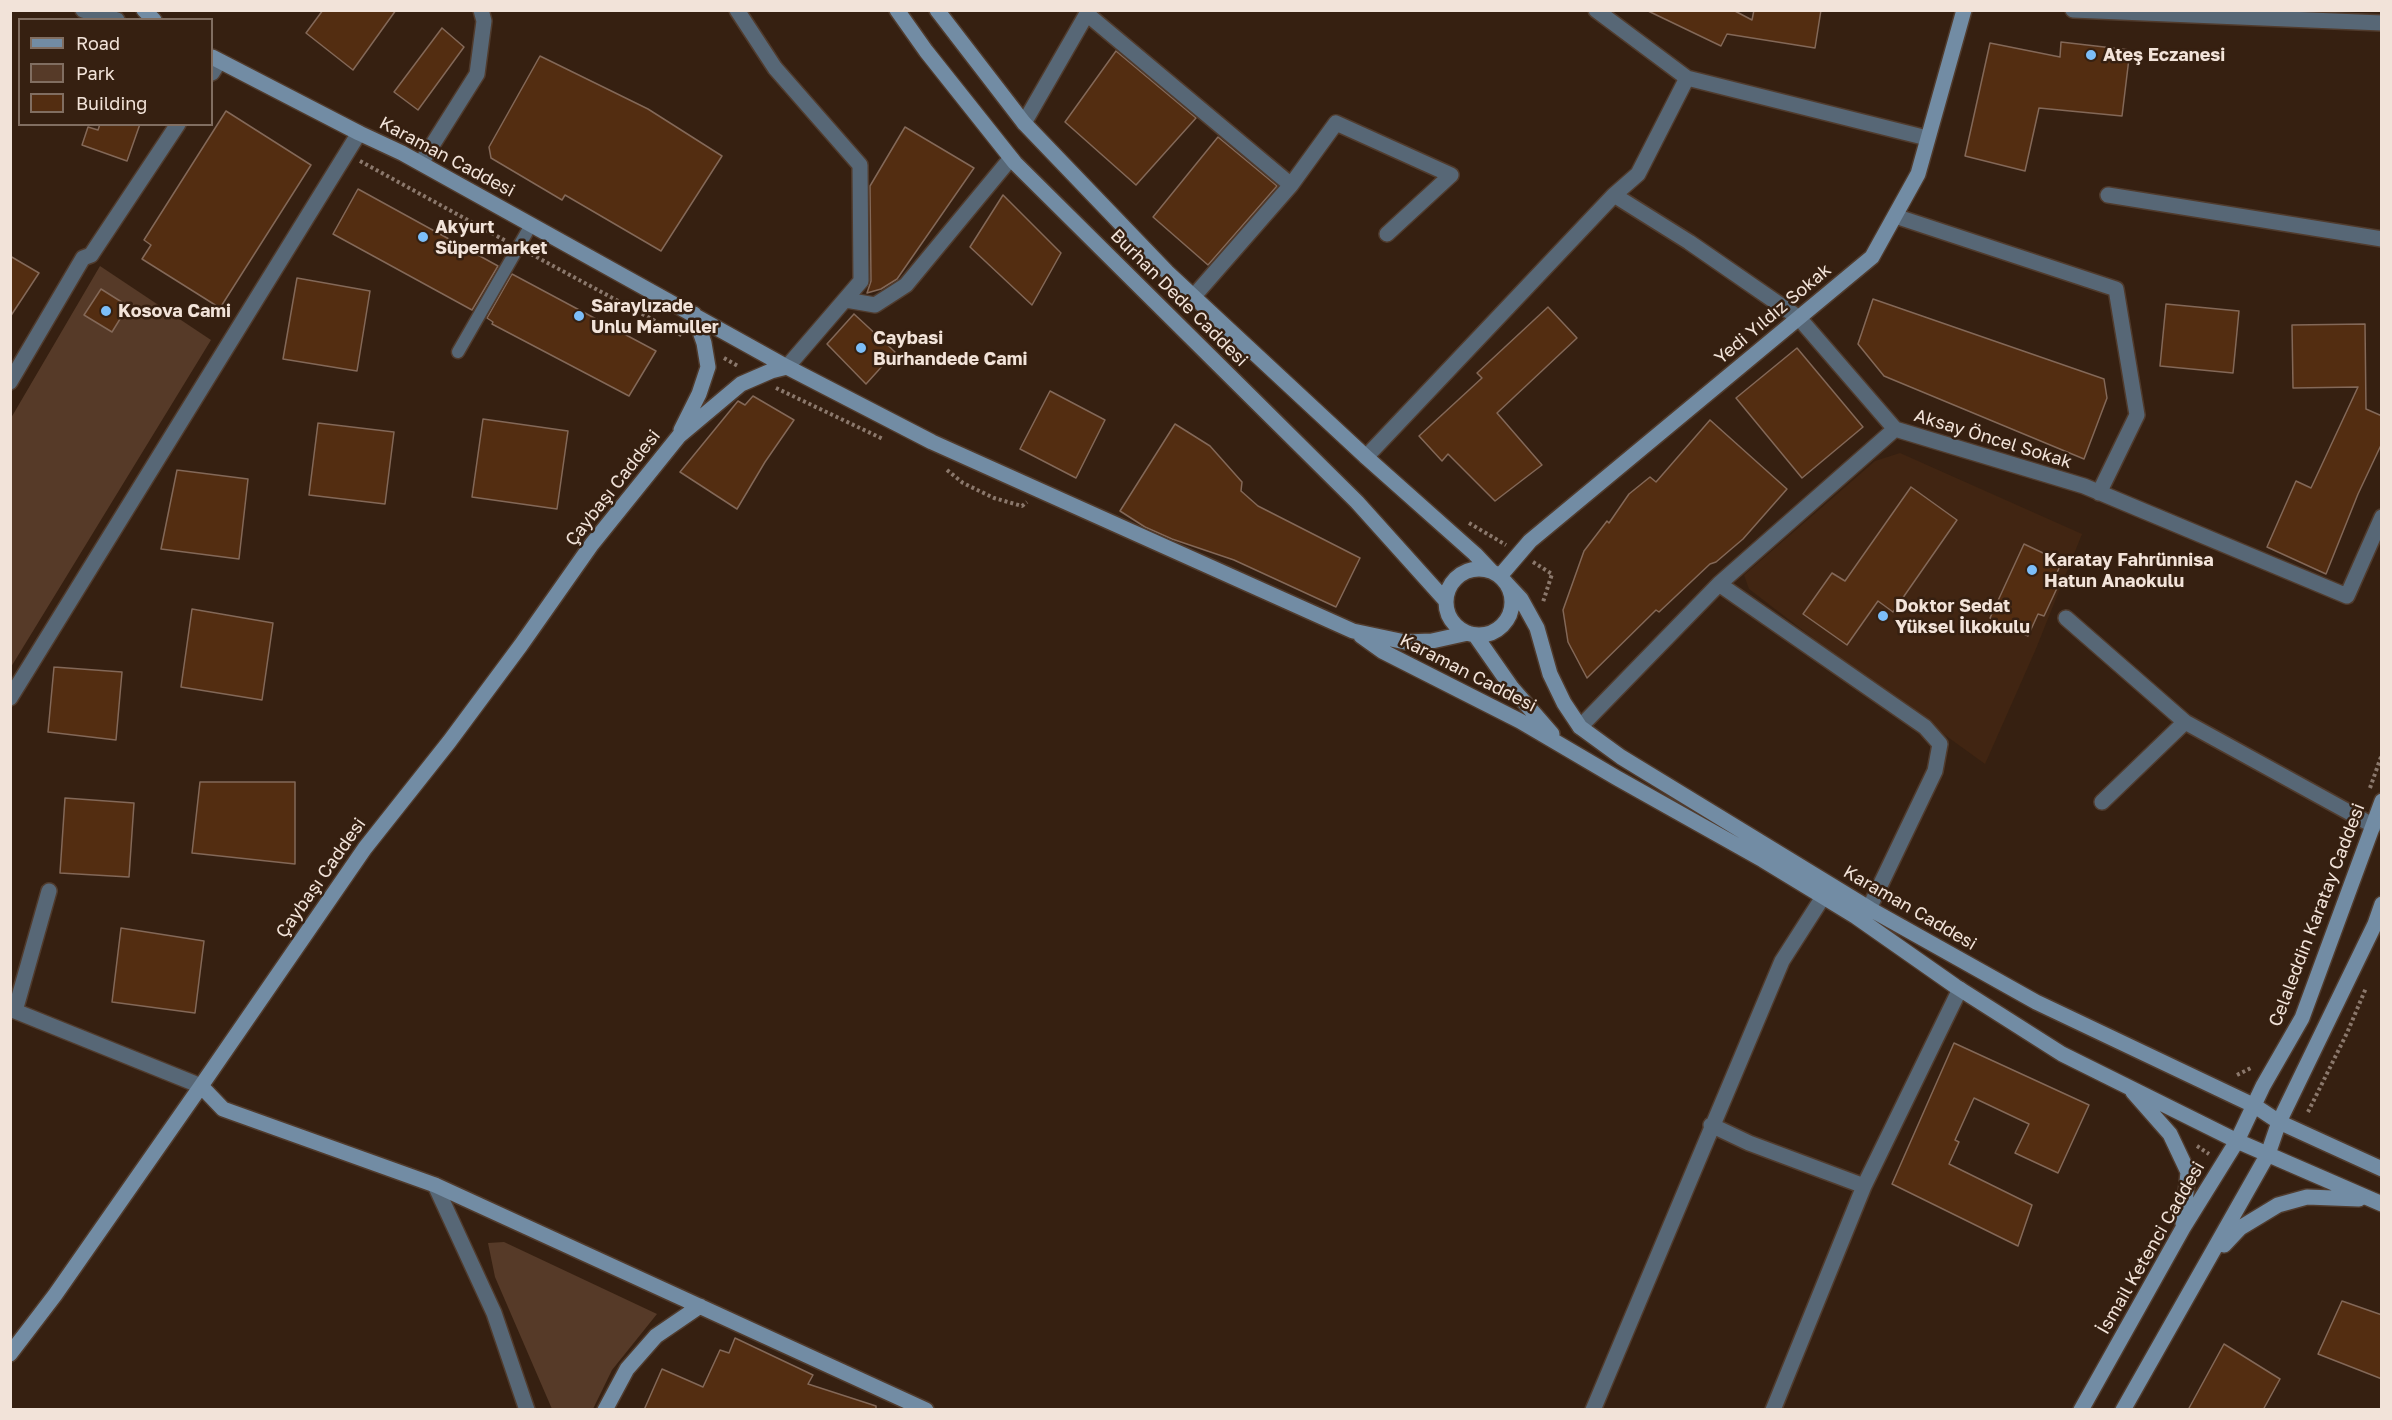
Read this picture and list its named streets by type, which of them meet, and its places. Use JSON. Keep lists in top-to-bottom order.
{
  "streets": {
    "main road": [
      "Karaman Caddesi",
      "Burhan Dede Caddesi",
      "Yedi Yıldız Sokak",
      "Çaybaşı Caddesi",
      "Celaleddin Karatay Caddesi",
      "İsmail Ketenci Caddesi"
    ],
    "street": ["Aksay Öncel Sokak"]
  },
  "crossings": [
    ["Karaman Caddesi", "Burhan Dede Caddesi"],
    ["Karaman Caddesi", "Yedi Yıldız Sokak"],
    ["Karaman Caddesi", "Aksay Öncel Sokak"],
    ["Karaman Caddesi", "Celaleddin Karatay Caddesi"],
    ["Karaman Caddesi", "İsmail Ketenci Caddesi"],
    ["Burhan Dede Caddesi", "Yedi Yıldız Sokak"],
    ["Celaleddin Karatay Caddesi", "İsmail Ketenci Caddesi"]
  ],
  "places": [
    "Ateş Eczanesi",
    "Akyurt Süpermarket",
    "Kosova Cami",
    "Saraylızade Unlu Mamuller",
    "Caybasi Burhandede Cami",
    "Karatay Fahrünnisa Hatun Anaokulu",
    "Doktor Sedat Yüksel İlkokulu"
  ],
  "legend": ["Road", "Park", "Building"]
}
